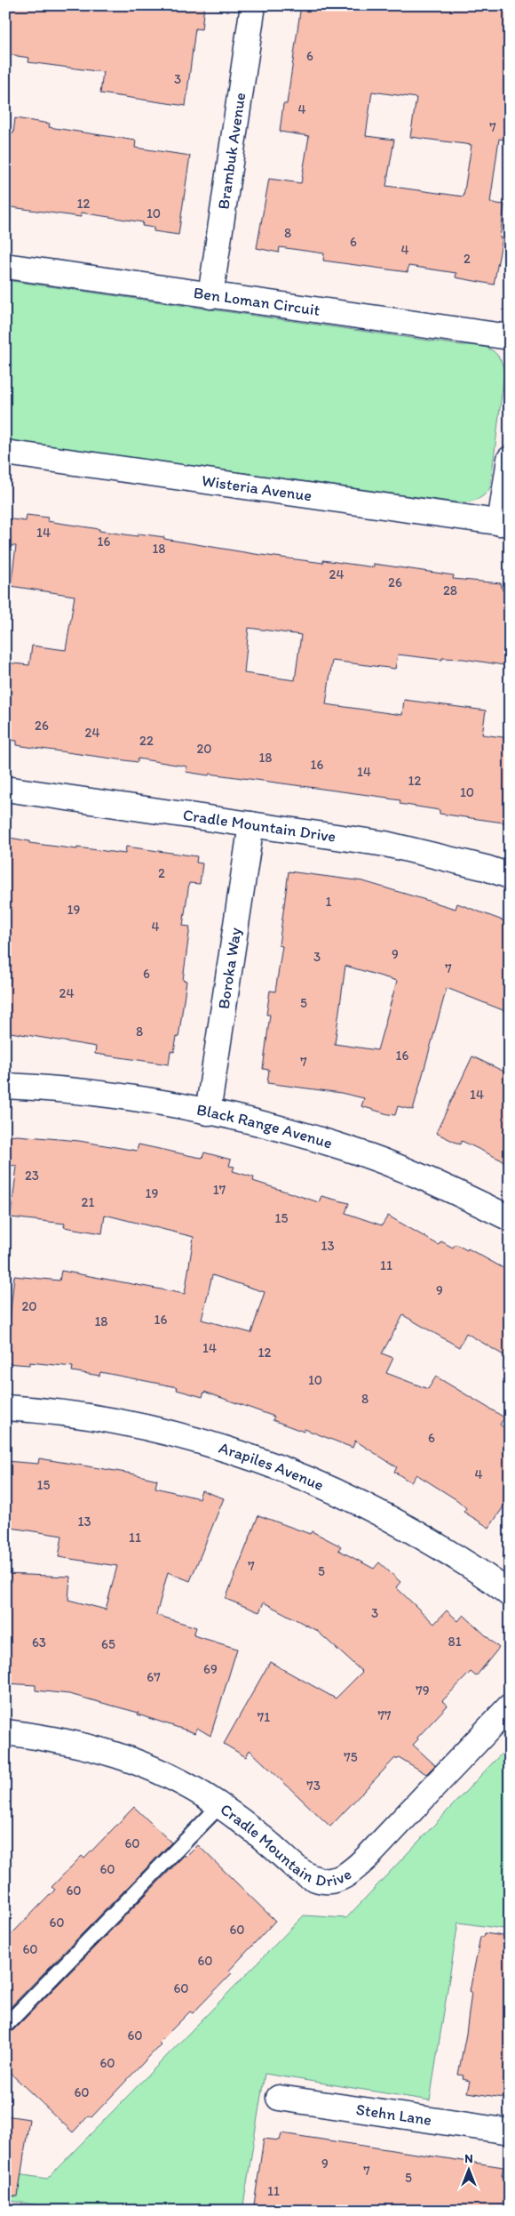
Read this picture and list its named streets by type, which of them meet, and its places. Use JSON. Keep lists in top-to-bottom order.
{
  "streets": {
    "street": [
      "Brambuk Avenue",
      "Ben Loman Circuit",
      "Wisteria Avenue",
      "Cradle Mountain Drive",
      "Boroka Way",
      "Black Range Avenue",
      "Arapiles Avenue",
      "Stehn Lane"
    ]
  },
  "crossings": [
    ["Brambuk Avenue", "Ben Loman Circuit"],
    ["Cradle Mountain Drive", "Boroka Way"],
    ["Boroka Way", "Black Range Avenue"]
  ],
  "house_numbers": [
    "6",
    "3",
    "4",
    "7",
    "12",
    "10",
    "8",
    "6",
    "4",
    "2",
    "14",
    "16",
    "18",
    "24",
    "26",
    "28",
    "26",
    "24",
    "22",
    "20",
    "18",
    "16",
    "14",
    "12",
    "10",
    "2",
    "1",
    "19",
    "4",
    "9",
    "3",
    "7",
    "6",
    "24",
    "5",
    "8",
    "16",
    "7",
    "14",
    "23",
    "17",
    "19",
    "21",
    "15",
    "13",
    "11",
    "9",
    "20",
    "16",
    "18",
    "14",
    "12",
    "10",
    "8",
    "6",
    "4",
    "15",
    "13",
    "11",
    "7",
    "5",
    "3",
    "81",
    "63",
    "65",
    "69",
    "67",
    "79",
    "77",
    "71",
    "75",
    "73",
    "60",
    "60",
    "60",
    "60",
    "60",
    "60",
    "60",
    "60",
    "60",
    "60",
    "60",
    "9",
    "7",
    "5",
    "11"
  ],
  "north": "top"
}
